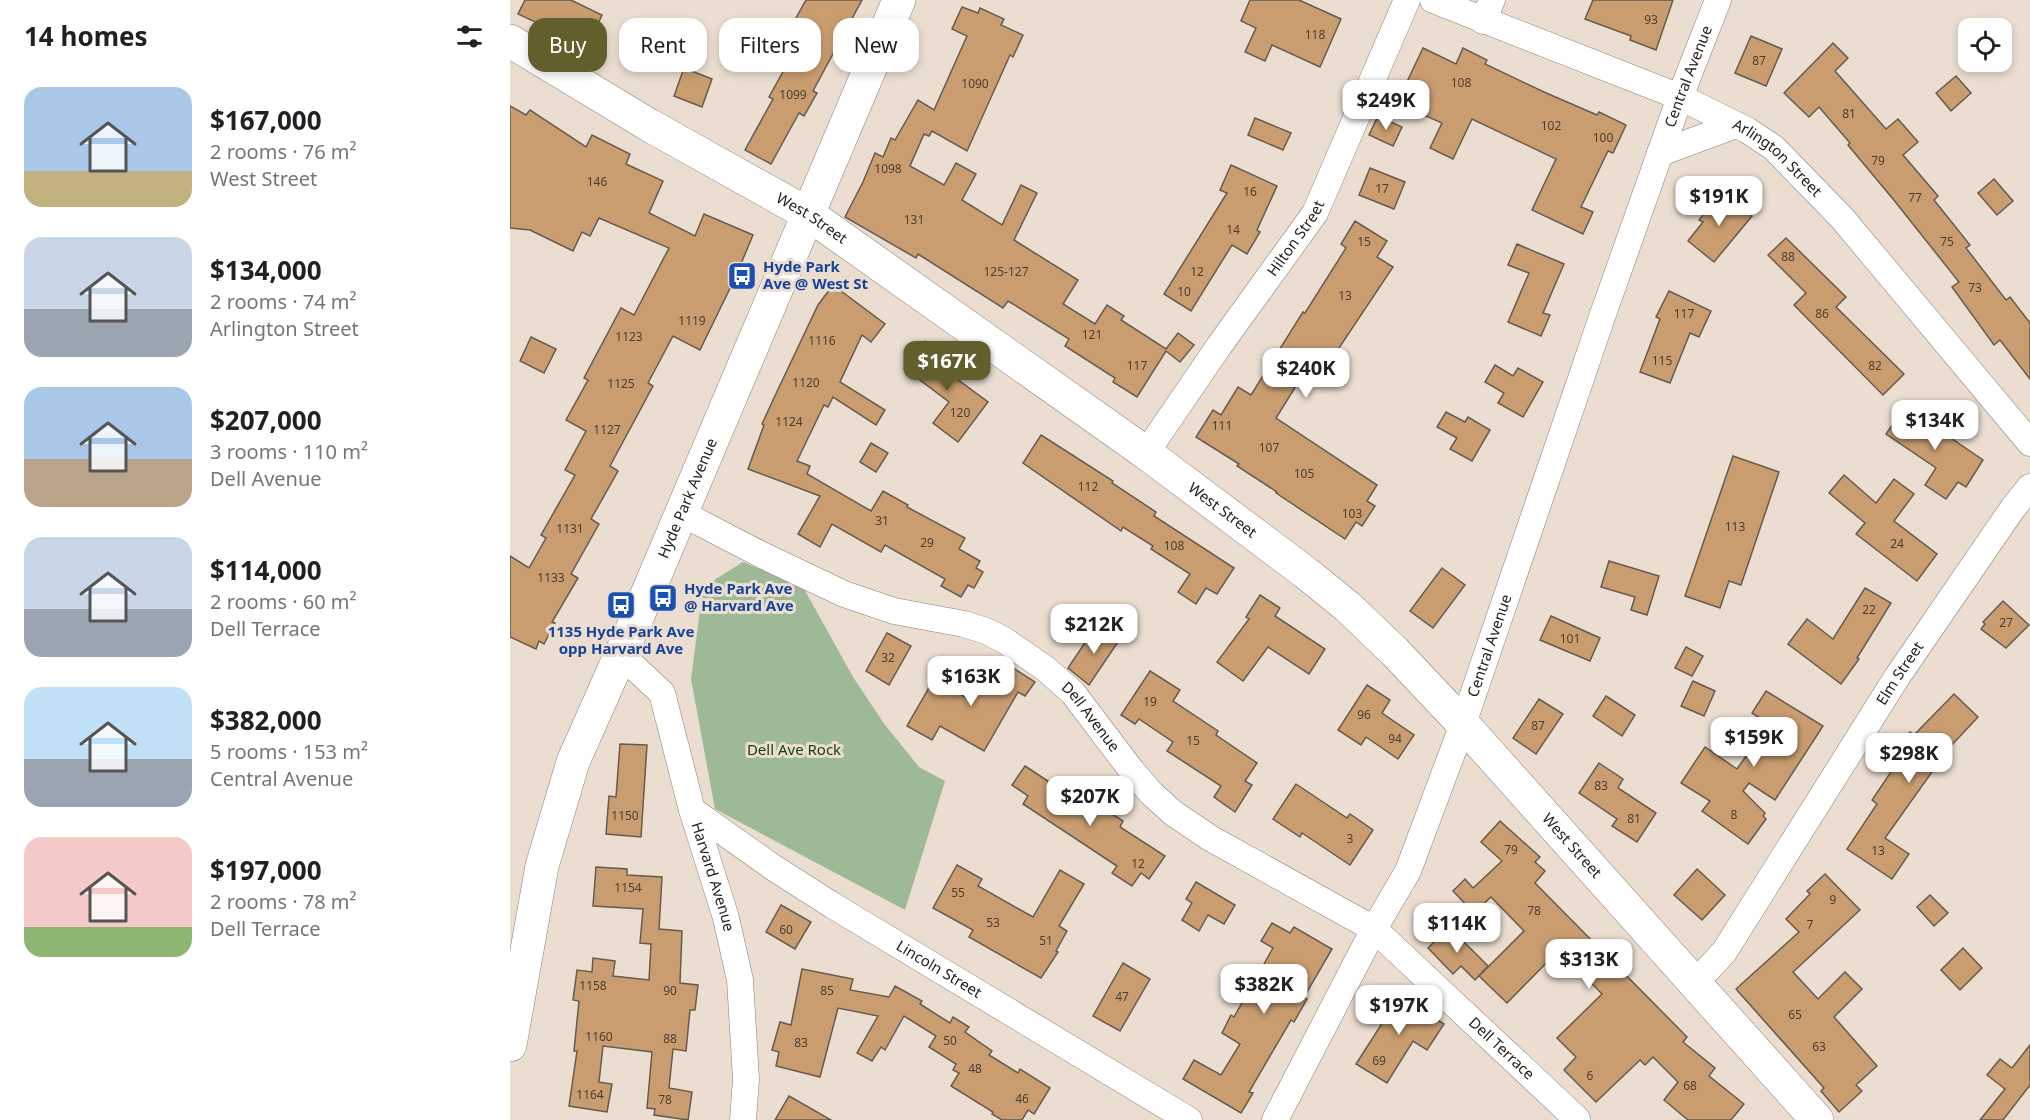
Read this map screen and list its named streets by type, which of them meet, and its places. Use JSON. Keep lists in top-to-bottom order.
{
  "streets": {
    "main road": ["West Street", "Hyde Park Avenue"],
    "street": [
      "Central Avenue",
      "Arlington Street",
      "Hilton Street",
      "Elm Street",
      "Dell Avenue",
      "Harvard Avenue",
      "Lincoln Street",
      "Dell Terrace"
    ]
  },
  "crossings": [
    ["Central Avenue", "Arlington Street"],
    ["Central Avenue", "West Street"],
    ["Central Avenue", "Dell Avenue"],
    ["Central Avenue", "Dell Terrace"],
    ["West Street", "Hilton Street"],
    ["West Street", "Hyde Park Avenue"],
    ["West Street", "Elm Street"],
    ["Hyde Park Avenue", "Dell Avenue"],
    ["Hyde Park Avenue", "Harvard Avenue"],
    ["Dell Avenue", "Dell Terrace"],
    ["Harvard Avenue", "Lincoln Street"]
  ],
  "parks": ["Dell Ave Rock"],
  "places": {
    "bus stop": ["Hyde Park Ave @ West St", "Hyde Park Ave @ Harvard Ave", "1135 Hyde Park Ave opp Harvard Ave"]
  },
  "house_numbers": [
    "93",
    "118",
    "87",
    "108",
    "1090",
    "1099",
    "81",
    "102",
    "100",
    "79",
    "1098",
    "146",
    "17",
    "16",
    "77",
    "131",
    "14",
    "15",
    "75",
    "88",
    "125-127",
    "12",
    "73",
    "10",
    "13",
    "117",
    "86",
    "1119",
    "121",
    "1123",
    "1116",
    "115",
    "117",
    "82",
    "1120",
    "1125",
    "120",
    "1124",
    "111",
    "1127",
    "107",
    "105",
    "112",
    "103",
    "31",
    "113",
    "1131",
    "29",
    "24",
    "108",
    "1133",
    "22",
    "27",
    "101",
    "32",
    "19",
    "96",
    "87",
    "94",
    "15",
    "83",
    "8",
    "1150",
    "81",
    "3",
    "79",
    "13",
    "12",
    "1154",
    "55",
    "9",
    "78",
    "53",
    "7",
    "60",
    "51",
    "1158",
    "90",
    "85",
    "47",
    "65",
    "1160",
    "88",
    "50",
    "83",
    "63",
    "69",
    "48",
    "6",
    "68",
    "1164",
    "46",
    "78"
  ],
  "page": {
    "heading": "14 homes",
    "chip": [
      "Buy",
      "Rent",
      "Filters",
      "New"
    ],
    "list": [
      {
        "name": "$167,000",
        "note": "2 rooms · 76 m² · West Street"
      },
      {
        "name": "$134,000",
        "note": "2 rooms · 74 m² · Arlington Street"
      },
      {
        "name": "$207,000",
        "note": "3 rooms · 110 m² · Dell Avenue"
      },
      {
        "name": "$114,000",
        "note": "2 rooms · 60 m² · Dell Terrace"
      },
      {
        "name": "$382,000",
        "note": "5 rooms · 153 m² · Central Avenue"
      },
      {
        "name": "$197,000",
        "note": "2 rooms · 78 m² · Dell Terrace"
      }
    ],
    "price": [
      "$249K",
      "$191K",
      "$167K",
      "$240K",
      "$134K",
      "$212K",
      "$163K",
      "$159K",
      "$298K",
      "$207K",
      "$114K",
      "$313K",
      "$382K",
      "$197K"
    ]
  }
}
